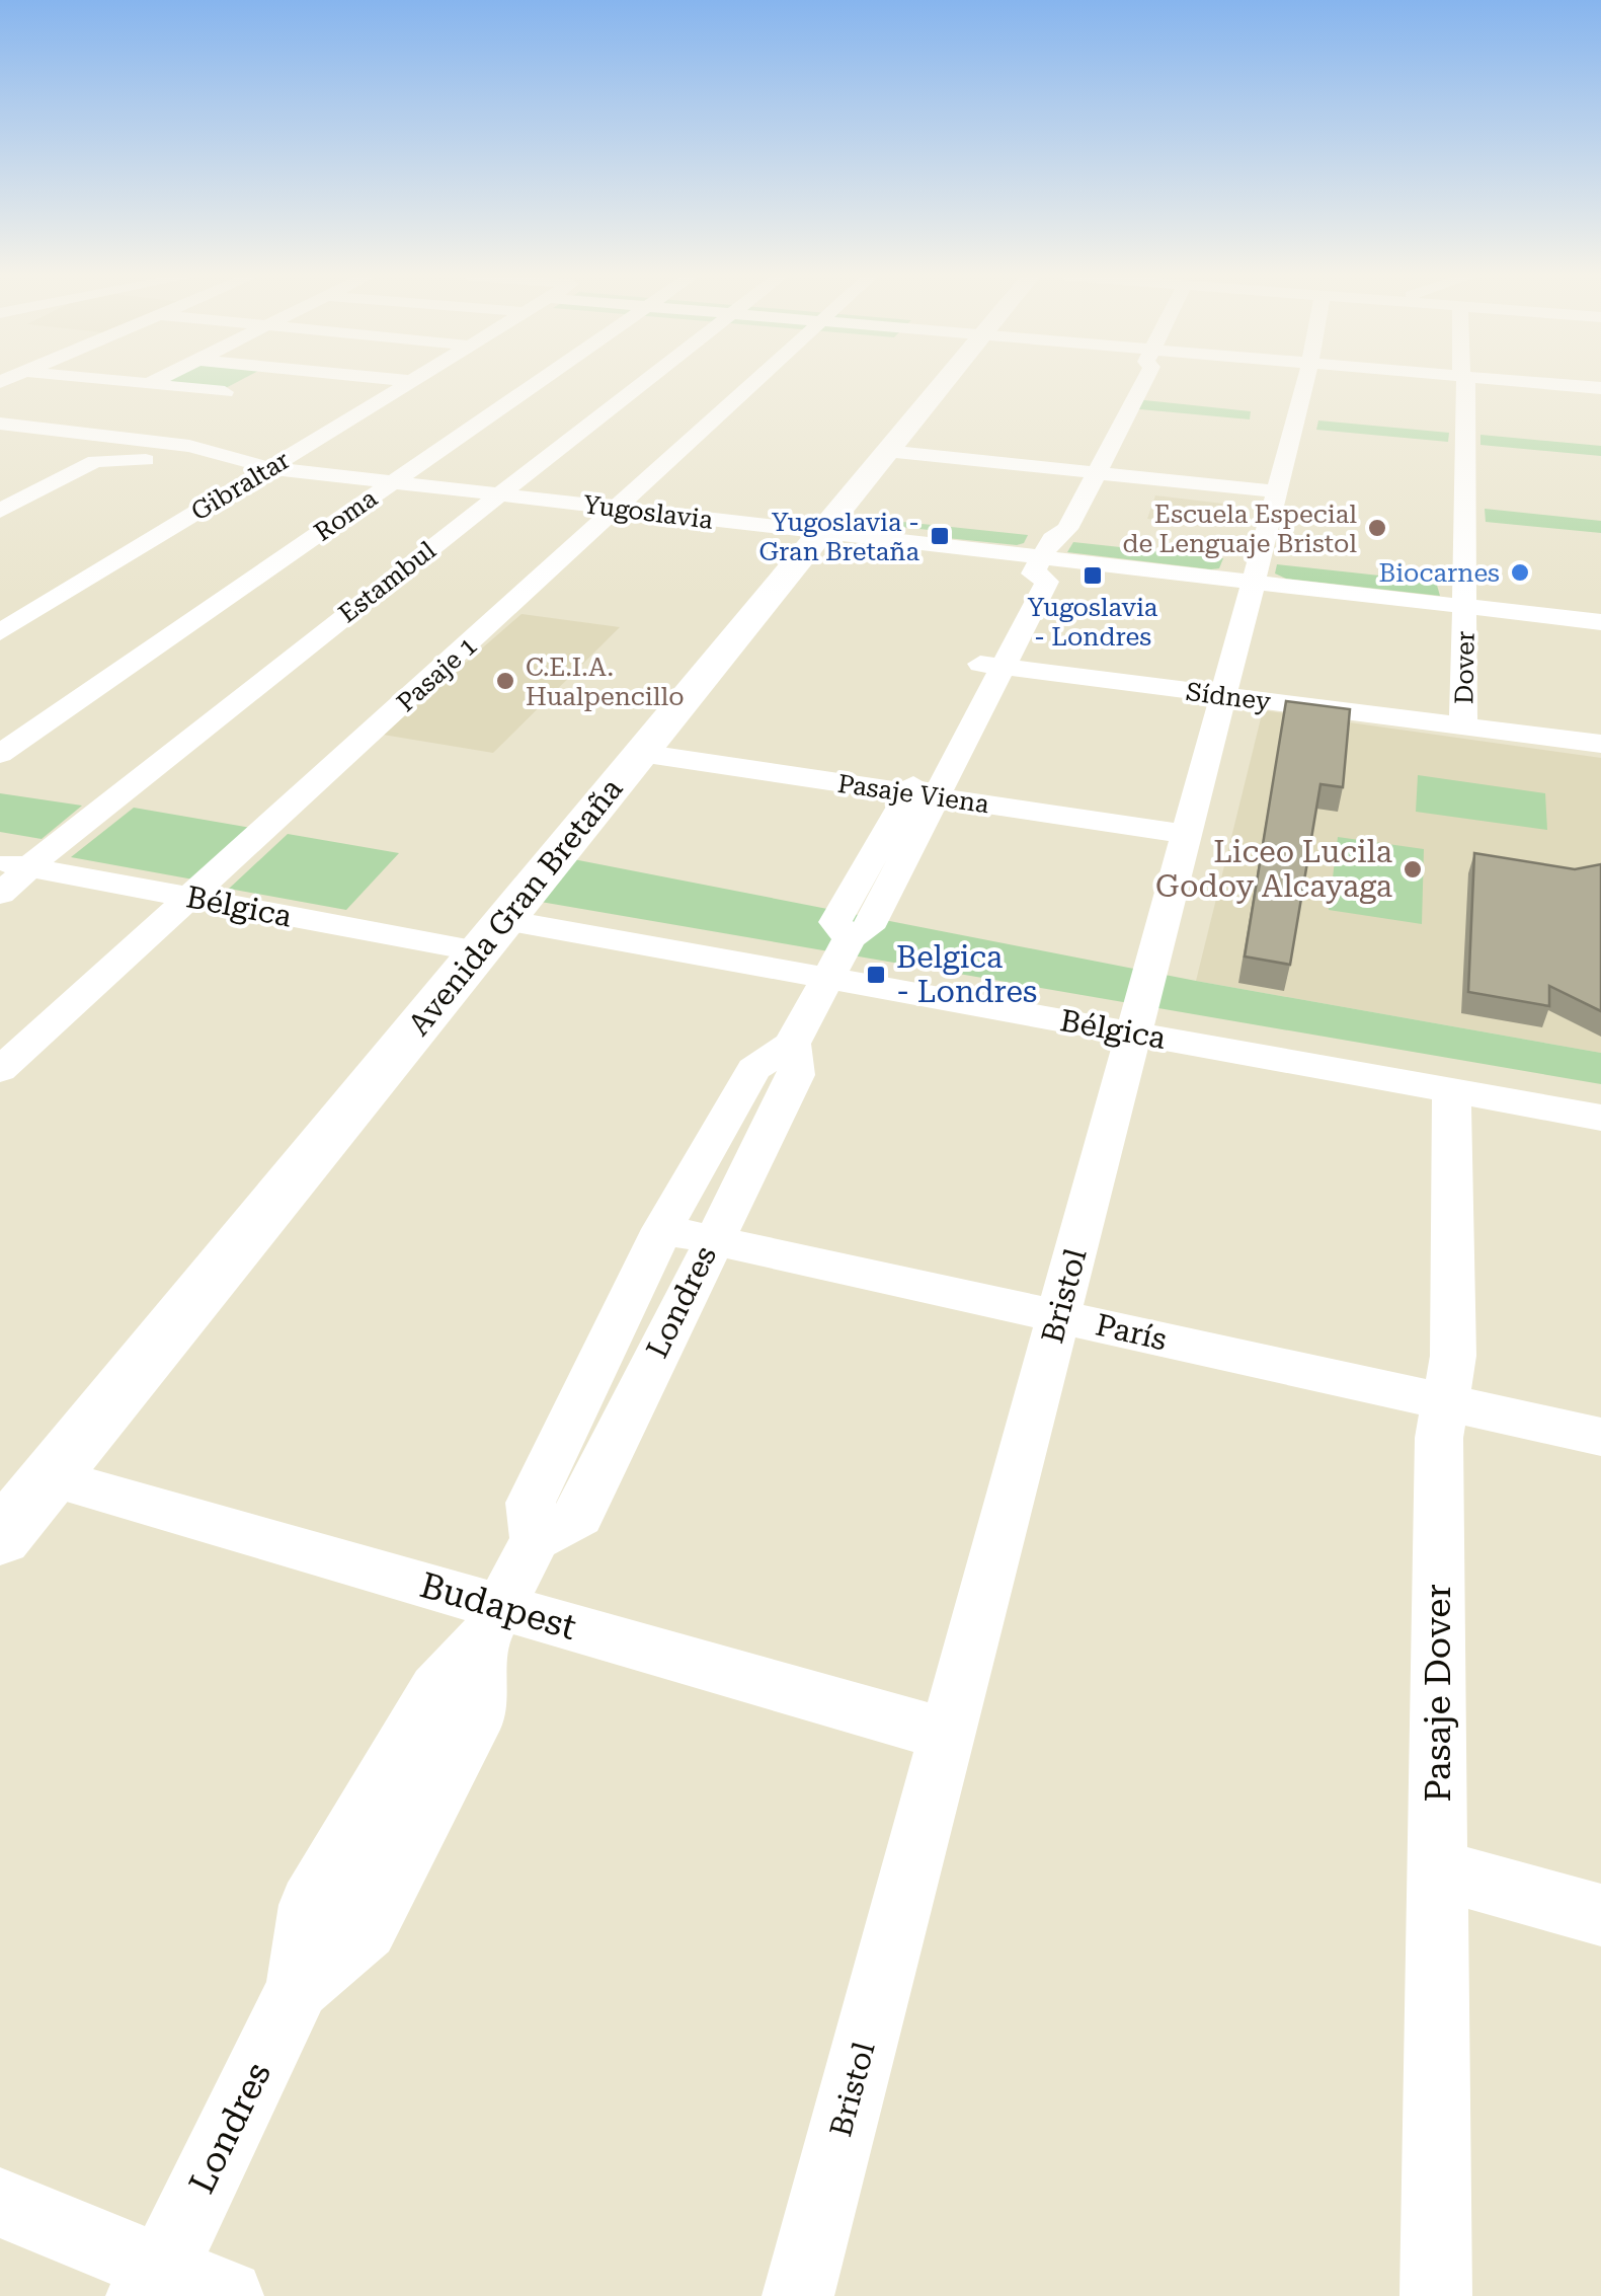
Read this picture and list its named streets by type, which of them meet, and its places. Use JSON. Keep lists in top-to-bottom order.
{
  "streets": {
    "main road": ["Avenida Gran Bretaña"],
    "street": [
      "Gibraltar",
      "Yugoslavia",
      "Roma",
      "Estambul",
      "Dover",
      "Pasaje 1",
      "Sídney",
      "Pasaje Viena",
      "Bélgica",
      "Bristol",
      "Londres",
      "París",
      "Budapest",
      "Pasaje Dover"
    ]
  },
  "crossings": [
    ["Gibraltar", "Yugoslavia"],
    ["Yugoslavia", "Roma"],
    ["Yugoslavia", "Estambul"],
    ["Yugoslavia", "Dover"],
    ["Yugoslavia", "Pasaje 1"],
    ["Yugoslavia", "Avenida Gran Bretaña"],
    ["Yugoslavia", "Bristol"],
    ["Yugoslavia", "Londres"],
    ["Estambul", "Bélgica"],
    ["Dover", "Sídney"],
    ["Pasaje 1", "Bélgica"],
    ["Sídney", "Bristol"],
    ["Sídney", "Londres"],
    ["Pasaje Viena", "Avenida Gran Bretaña"],
    ["Pasaje Viena", "Bristol"],
    ["Pasaje Viena", "Londres"],
    ["Bélgica", "Avenida Gran Bretaña"],
    ["Bélgica", "Bristol"],
    ["Bélgica", "Londres"],
    ["Bélgica", "Pasaje Dover"],
    ["Avenida Gran Bretaña", "Budapest"],
    ["Bristol", "París"],
    ["Bristol", "Budapest"],
    ["Londres", "París"],
    ["Londres", "Budapest"],
    ["París", "Pasaje Dover"]
  ],
  "places": {
    "other": [
      "Escuela Especial de Lenguaje Bristol",
      "Biocarnes",
      "C.E.I.A. Hualpencillo",
      "Liceo Lucila Godoy Alcayaga"
    ],
    "transit": ["Yugoslavia - Gran Bretaña", "Yugoslavia - Londres", "Belgica - Londres"]
  }
}
